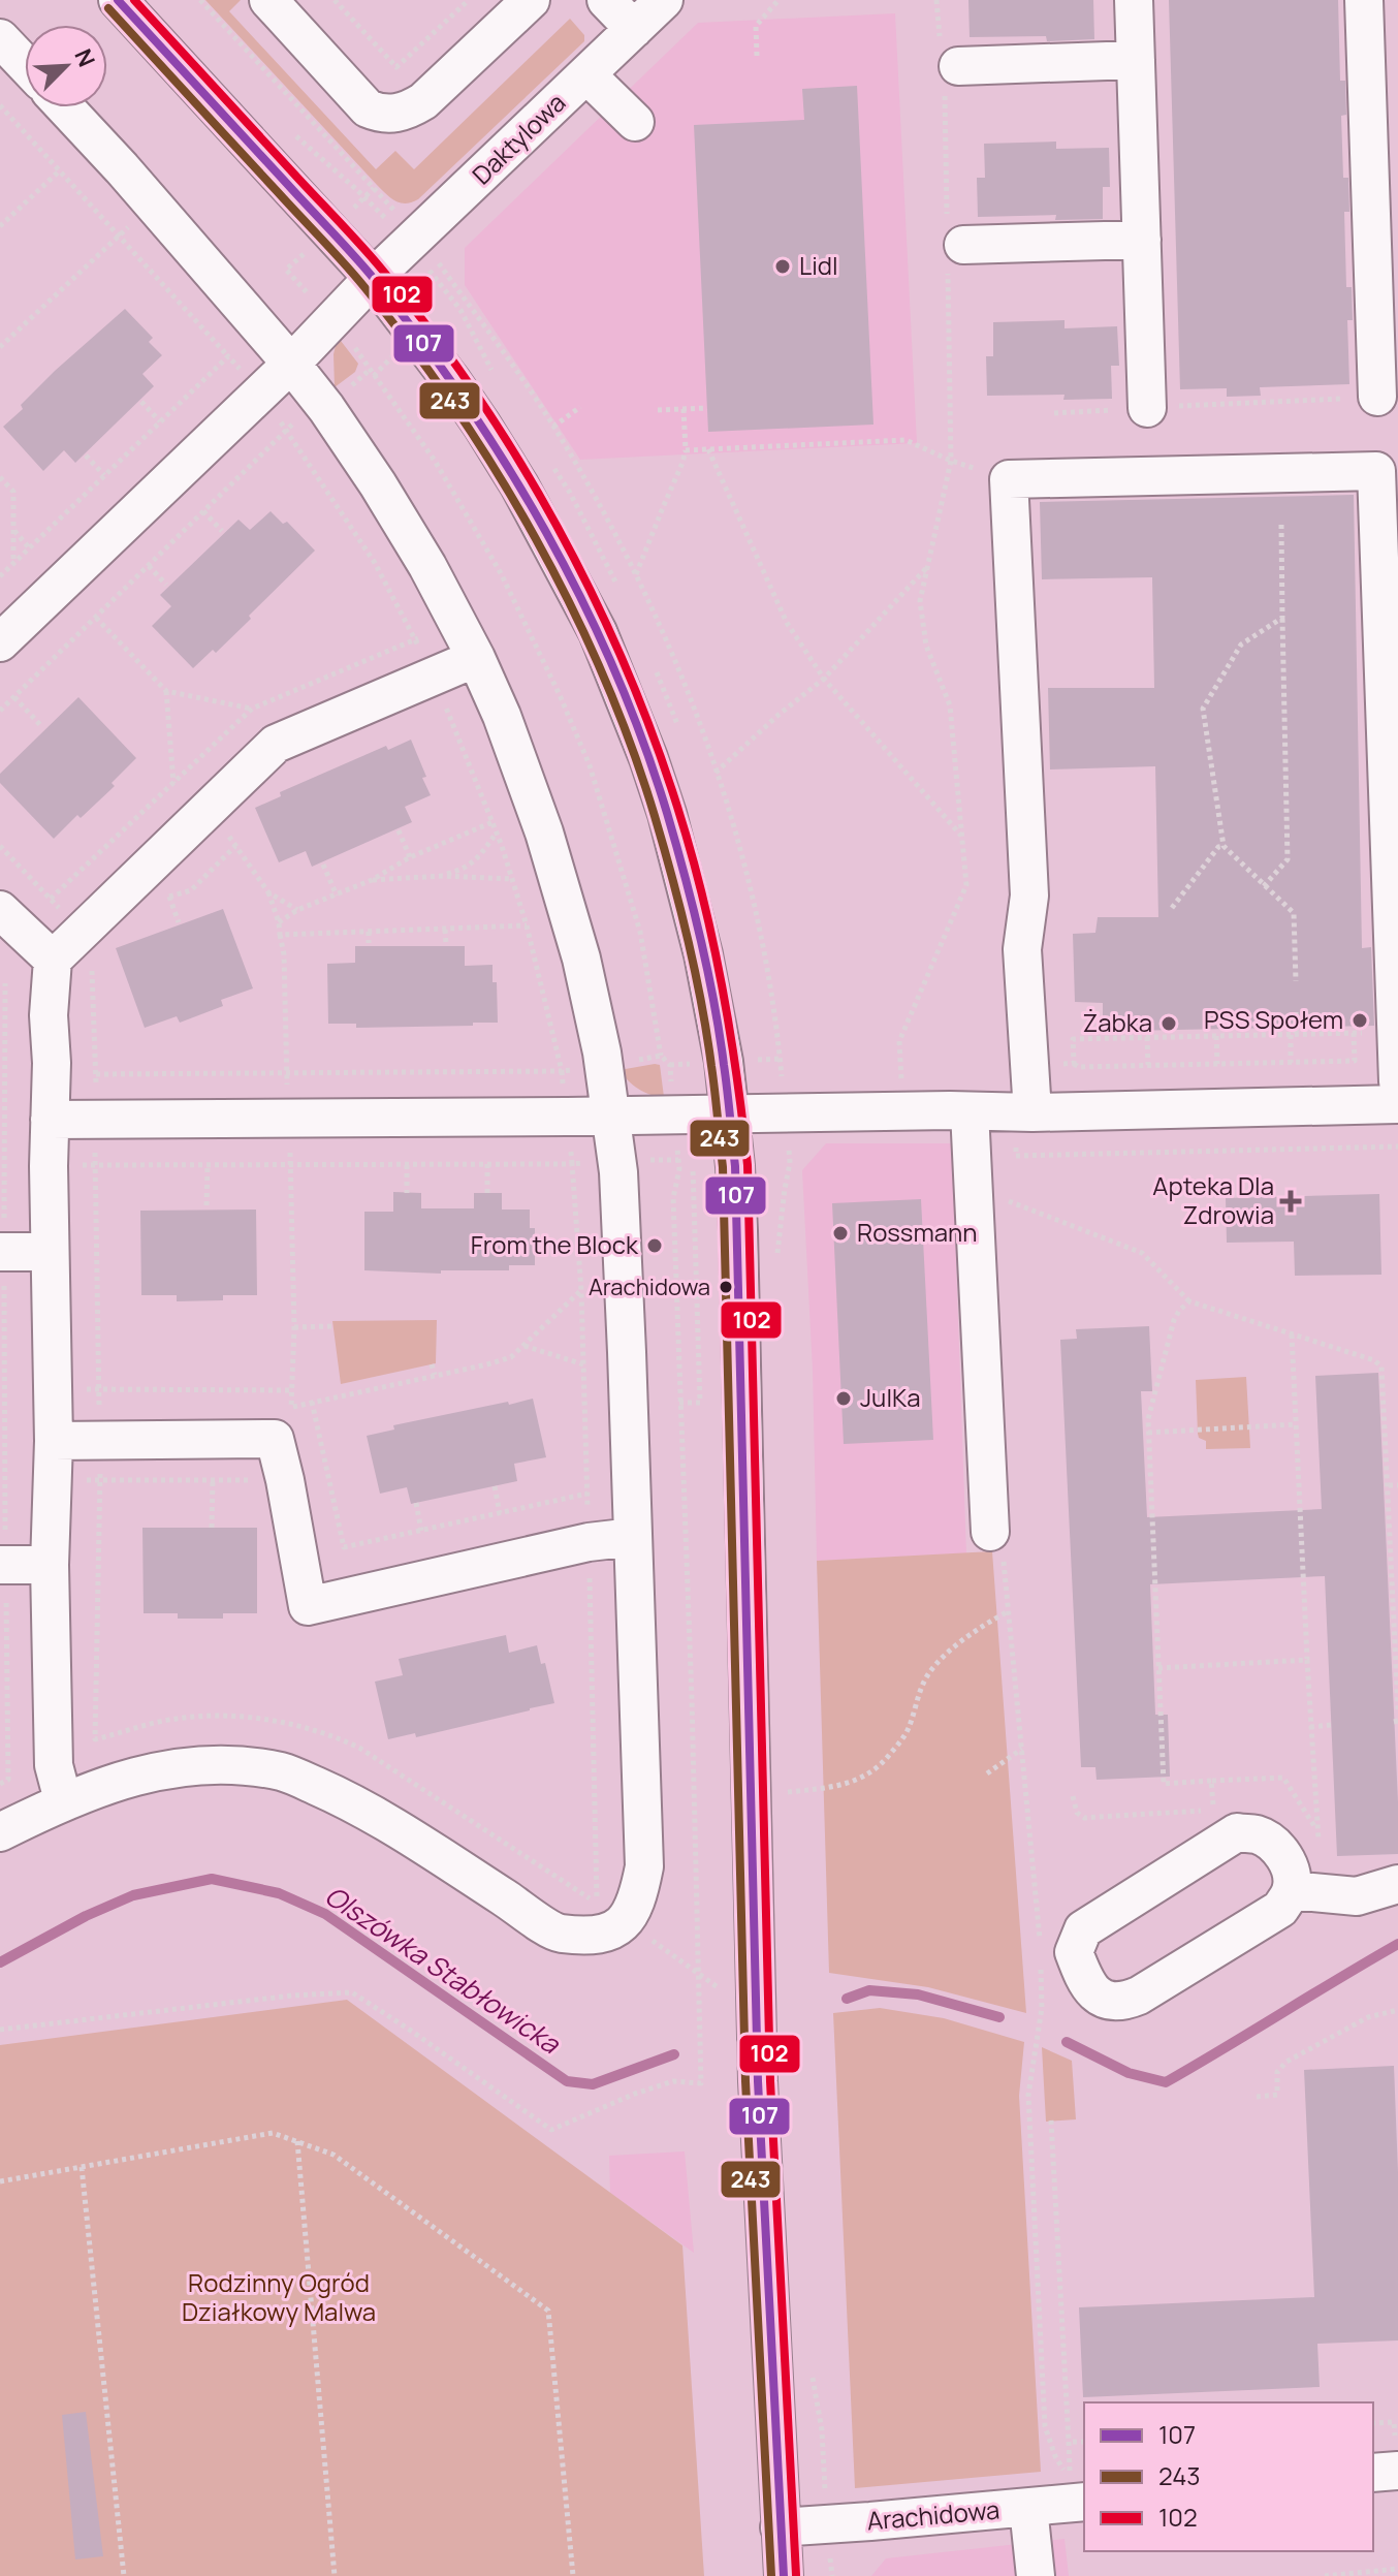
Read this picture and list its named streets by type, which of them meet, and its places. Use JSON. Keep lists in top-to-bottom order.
{
  "streets": {
    "street": ["Daktylowa", "Arachidowa"]
  },
  "water": ["Olszówka Stabłowicka"],
  "parks": ["Rodzinny Ogród Działkowy Malwa"],
  "places": {
    "other": [
      "Lidl",
      "PSS Społem",
      "Żabka",
      "Rossmann",
      "From the Block",
      "Arachidowa",
      "JulKa"
    ],
    "health": ["Apteka Dla Zdrowia"]
  },
  "lines": ["transit line 107", "transit line 102", "transit line 243"],
  "legend": ["107", "243", "102"],
  "north": "top right"
}
